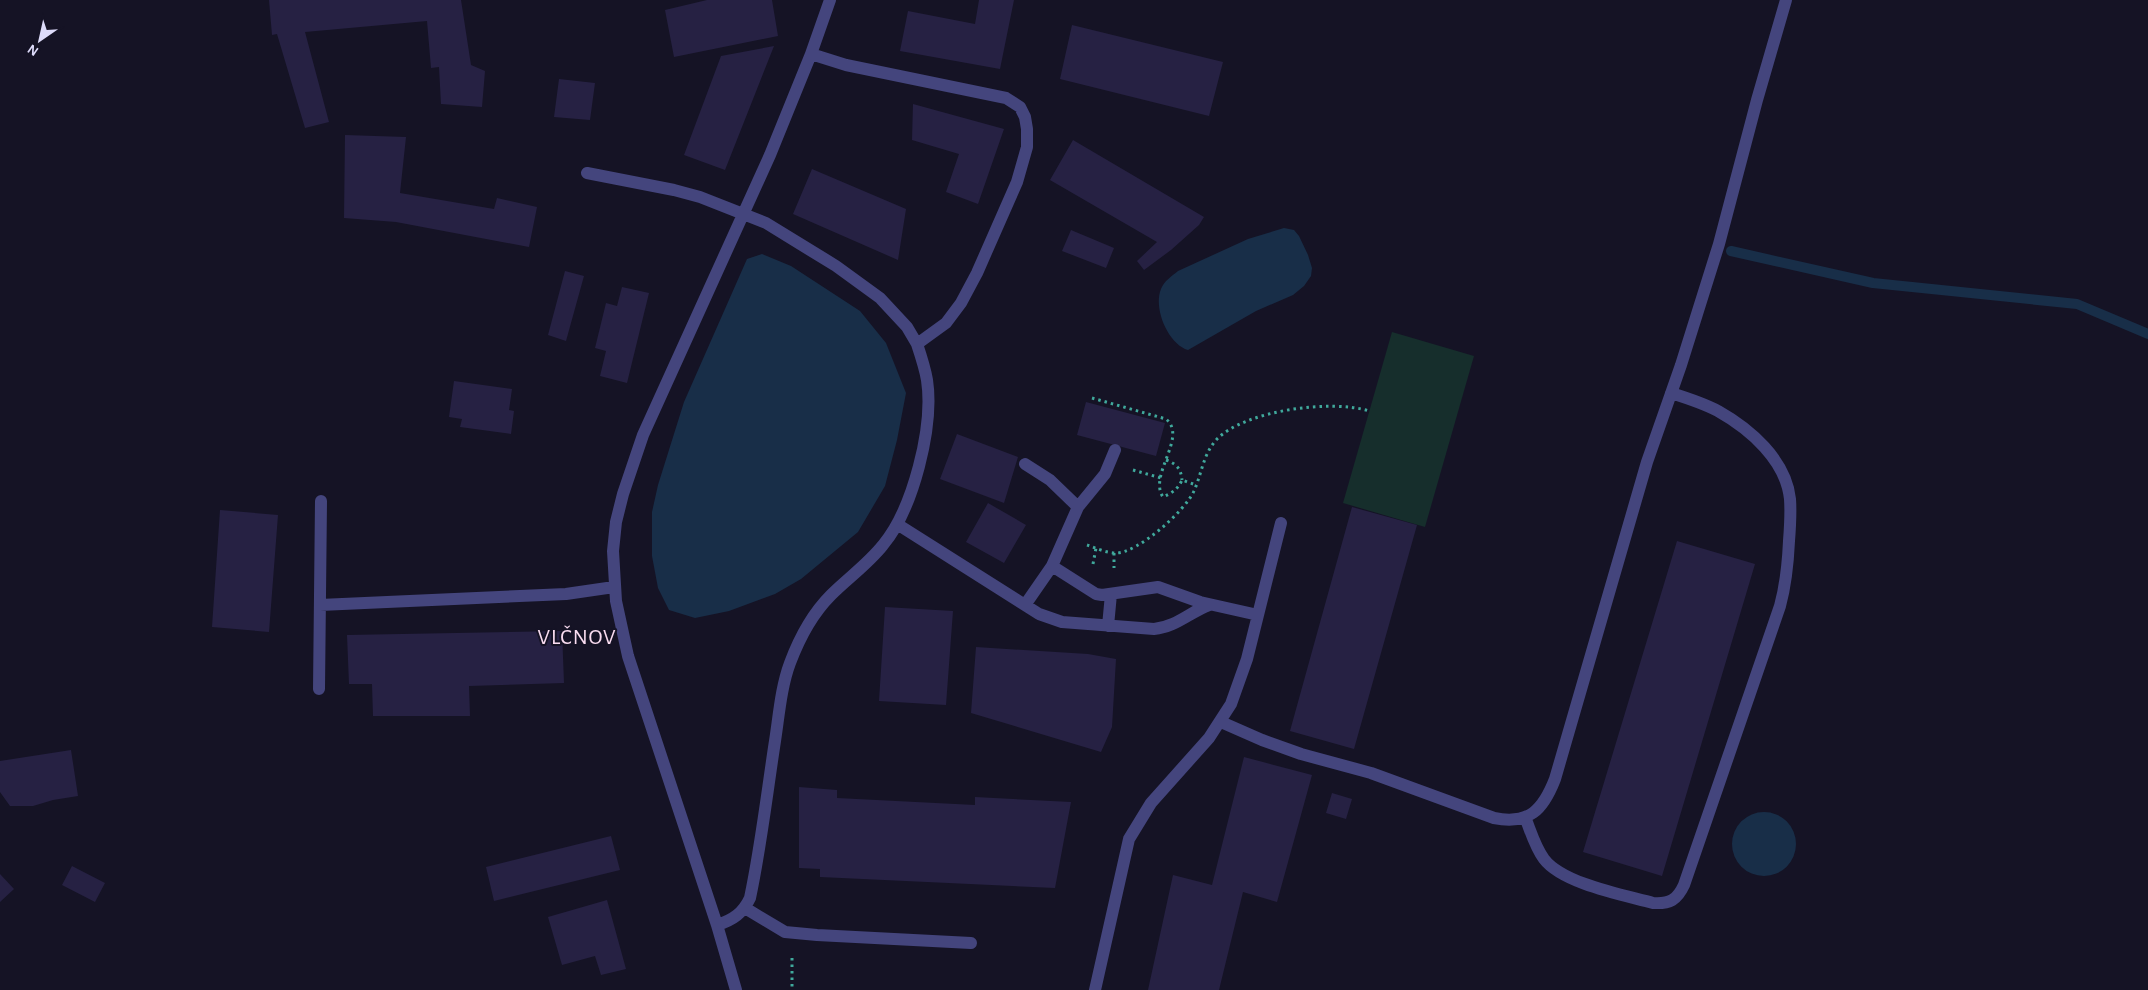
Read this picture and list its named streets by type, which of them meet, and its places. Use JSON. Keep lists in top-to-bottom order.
{
  "districts": ["VLČNOV"],
  "north": "bottom left"
}
